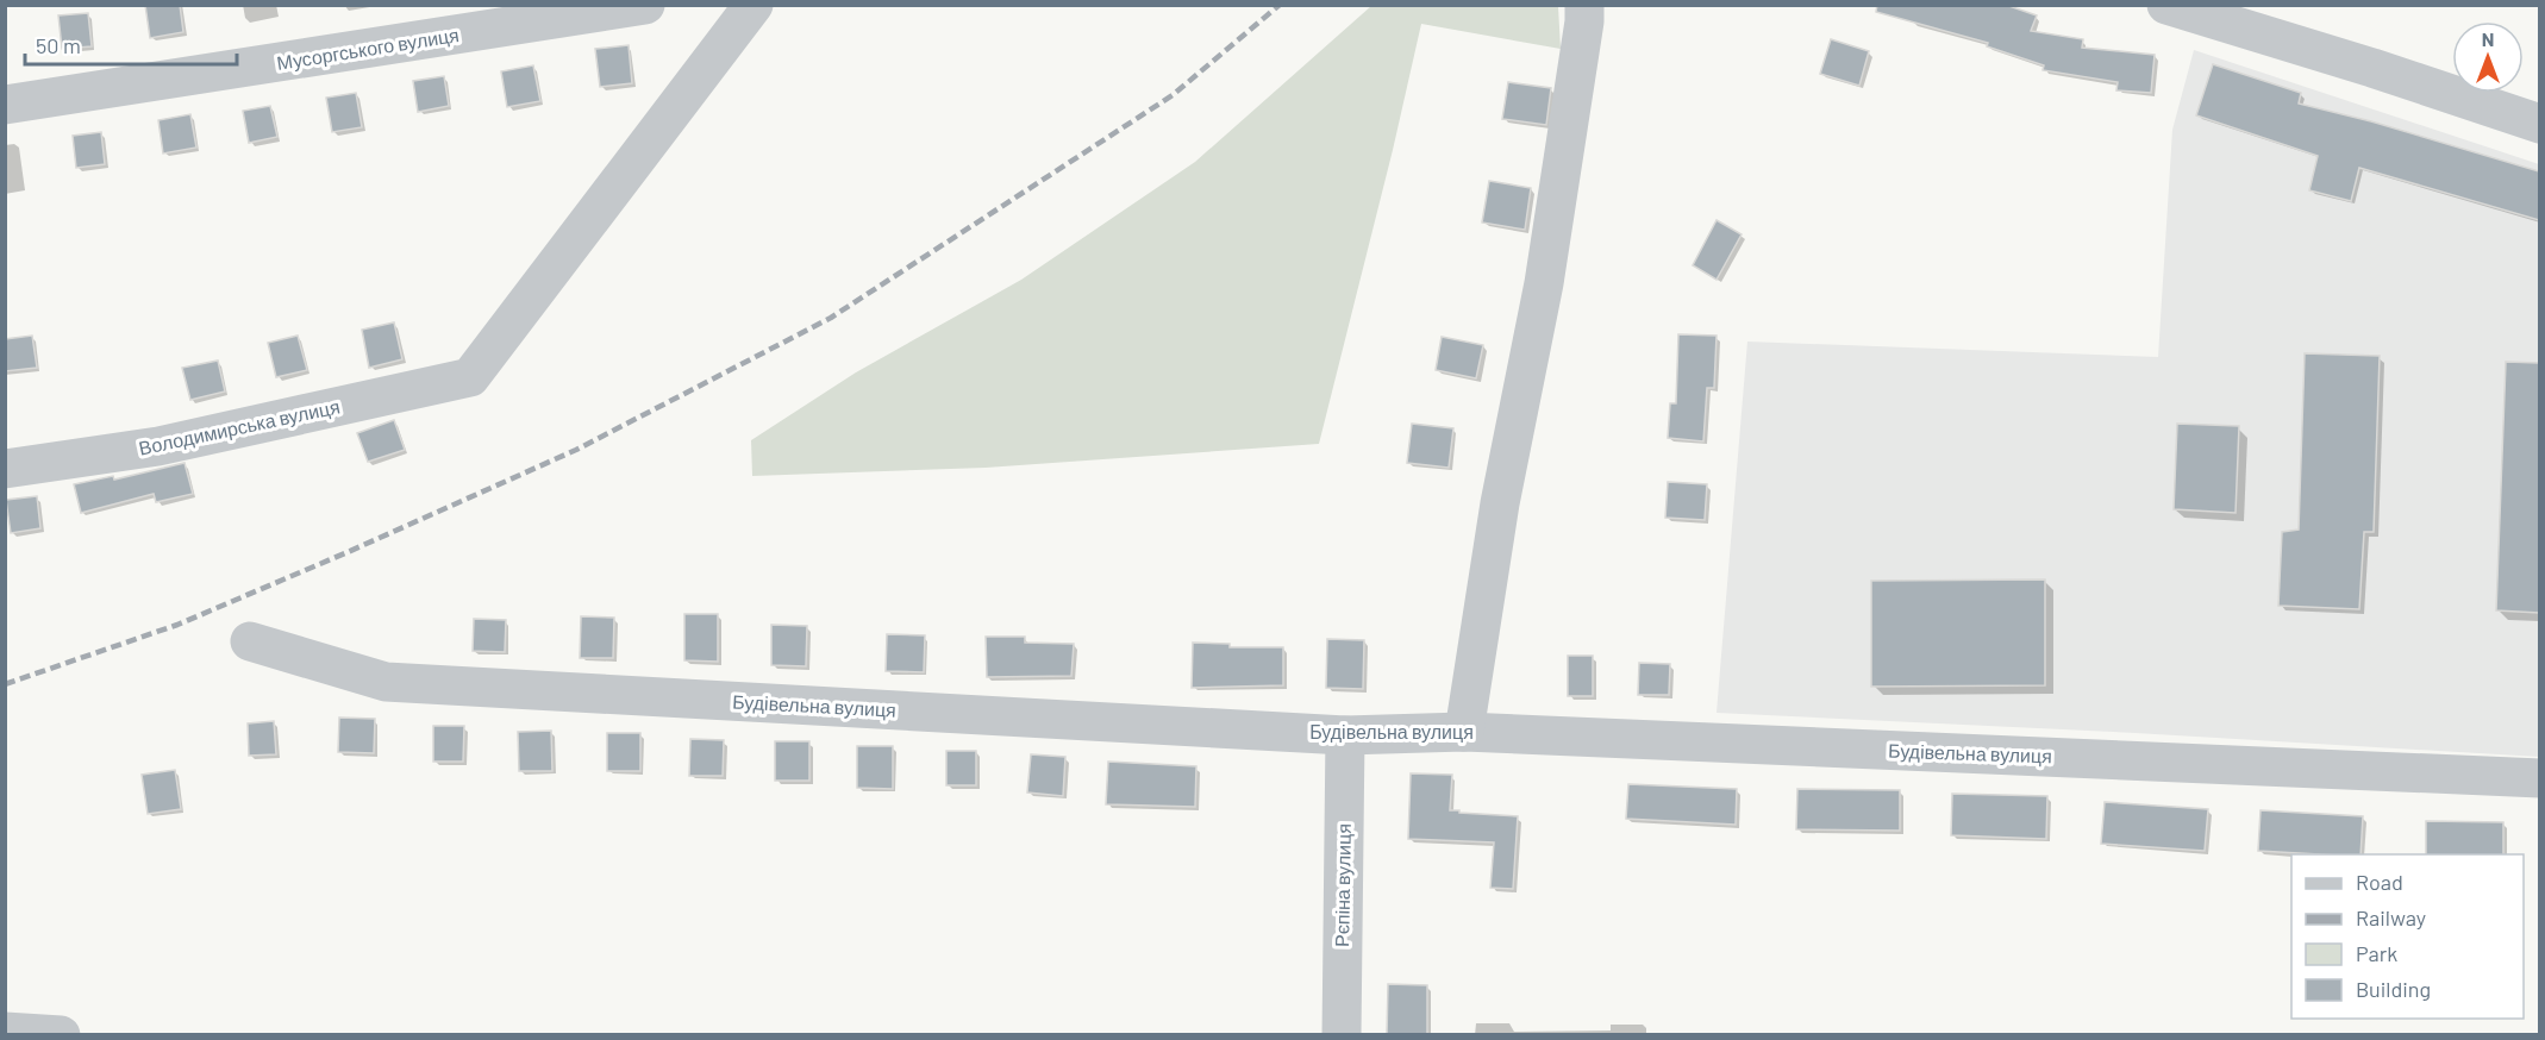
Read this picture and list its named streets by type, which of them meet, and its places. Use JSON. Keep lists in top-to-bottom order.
{
  "streets": {
    "street": [
      "Мусоргського вулиця",
      "Володимирська вулиця",
      "Будівельна вулиця",
      "Рєпіна вулиця"
    ]
  },
  "crossings": [
    ["Будівельна вулиця", "Рєпіна вулиця"]
  ],
  "legend": [
    "Road",
    "Railway",
    "Park",
    "Building"
  ],
  "scale_bar": "50 m",
  "north": "top"
}
